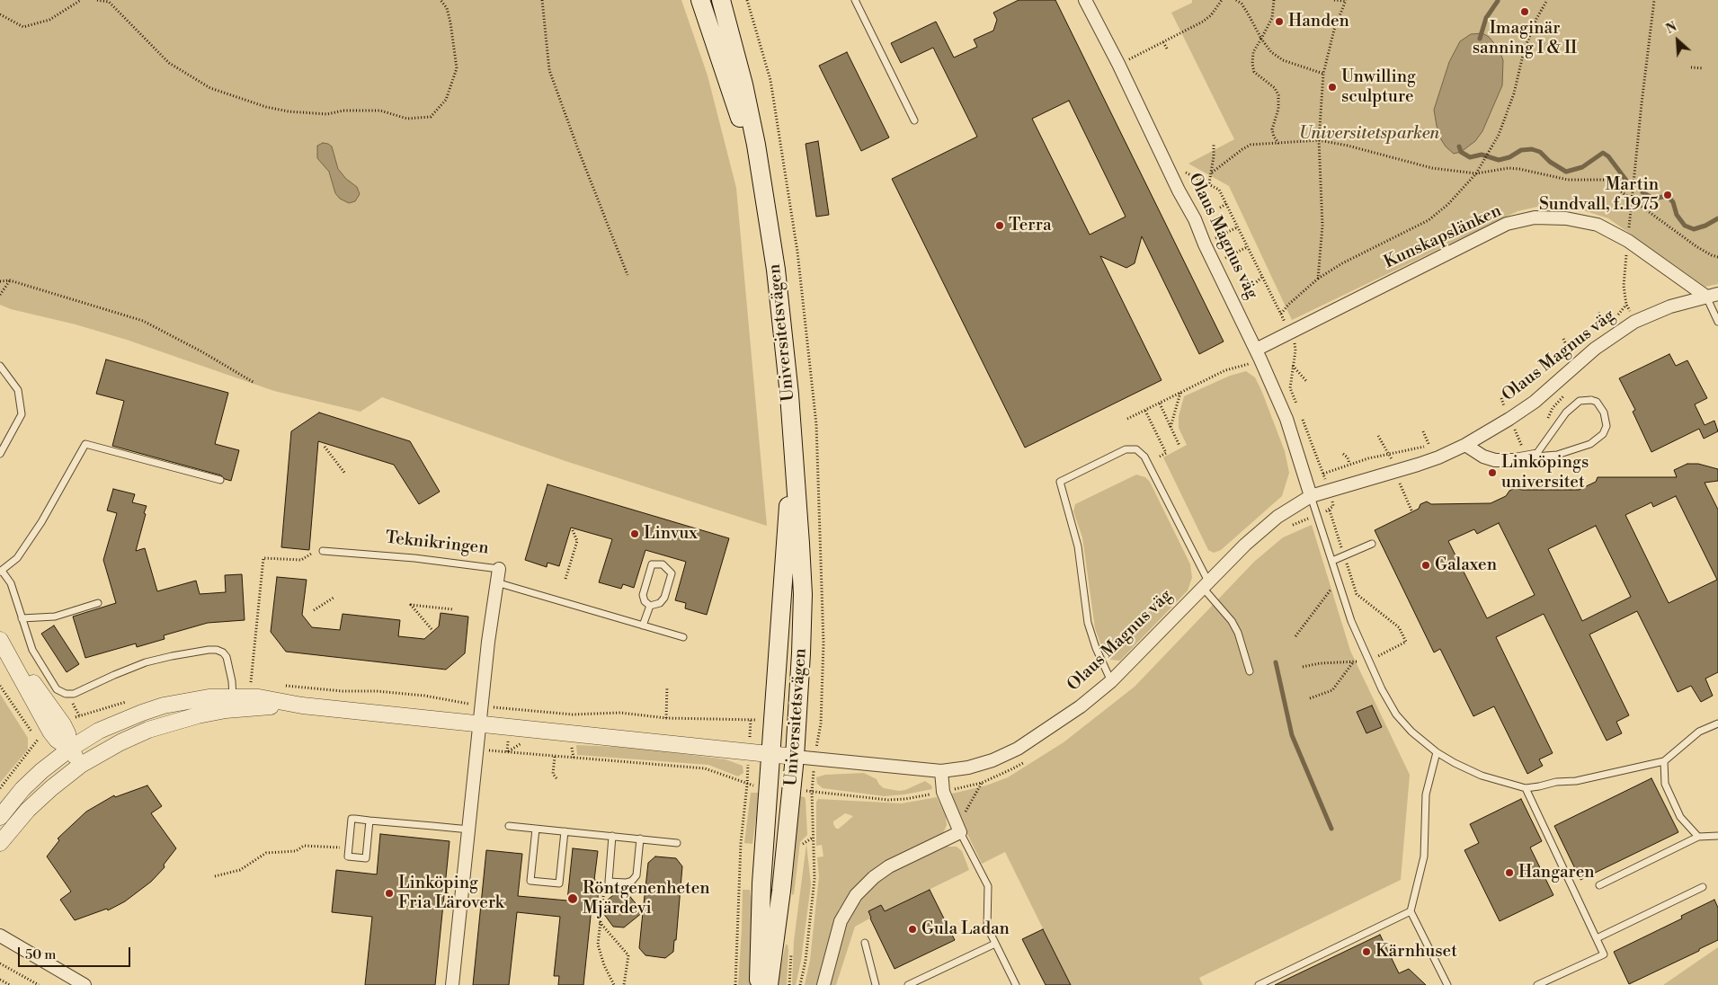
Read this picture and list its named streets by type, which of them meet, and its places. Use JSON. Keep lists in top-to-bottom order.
{
  "streets": {
    "main road": ["Universitetsvägen"],
    "street": ["Olaus Magnus väg", "Kunskapslänken", "Teknikringen"]
  },
  "crossings": [
    ["Olaus Magnus väg", "Kunskapslänken"],
    ["Olaus Magnus väg", "Universitetsvägen"]
  ],
  "parks": ["Universitetsparken"],
  "places": [
    "Imaginär sanning I & II",
    "Handen",
    "Unwilling sculpture",
    "Martin Sundvall, f.1975",
    "Terra",
    "Linköpings universitet",
    "Linvux",
    "Galaxen",
    "Hangaren",
    "Linköping Fria Läroverk",
    "Röntgenenheten Mjärdevi",
    "Gula Ladan",
    "Kärnhuset"
  ],
  "scale_bar": "50 m",
  "north": "top left"
}
